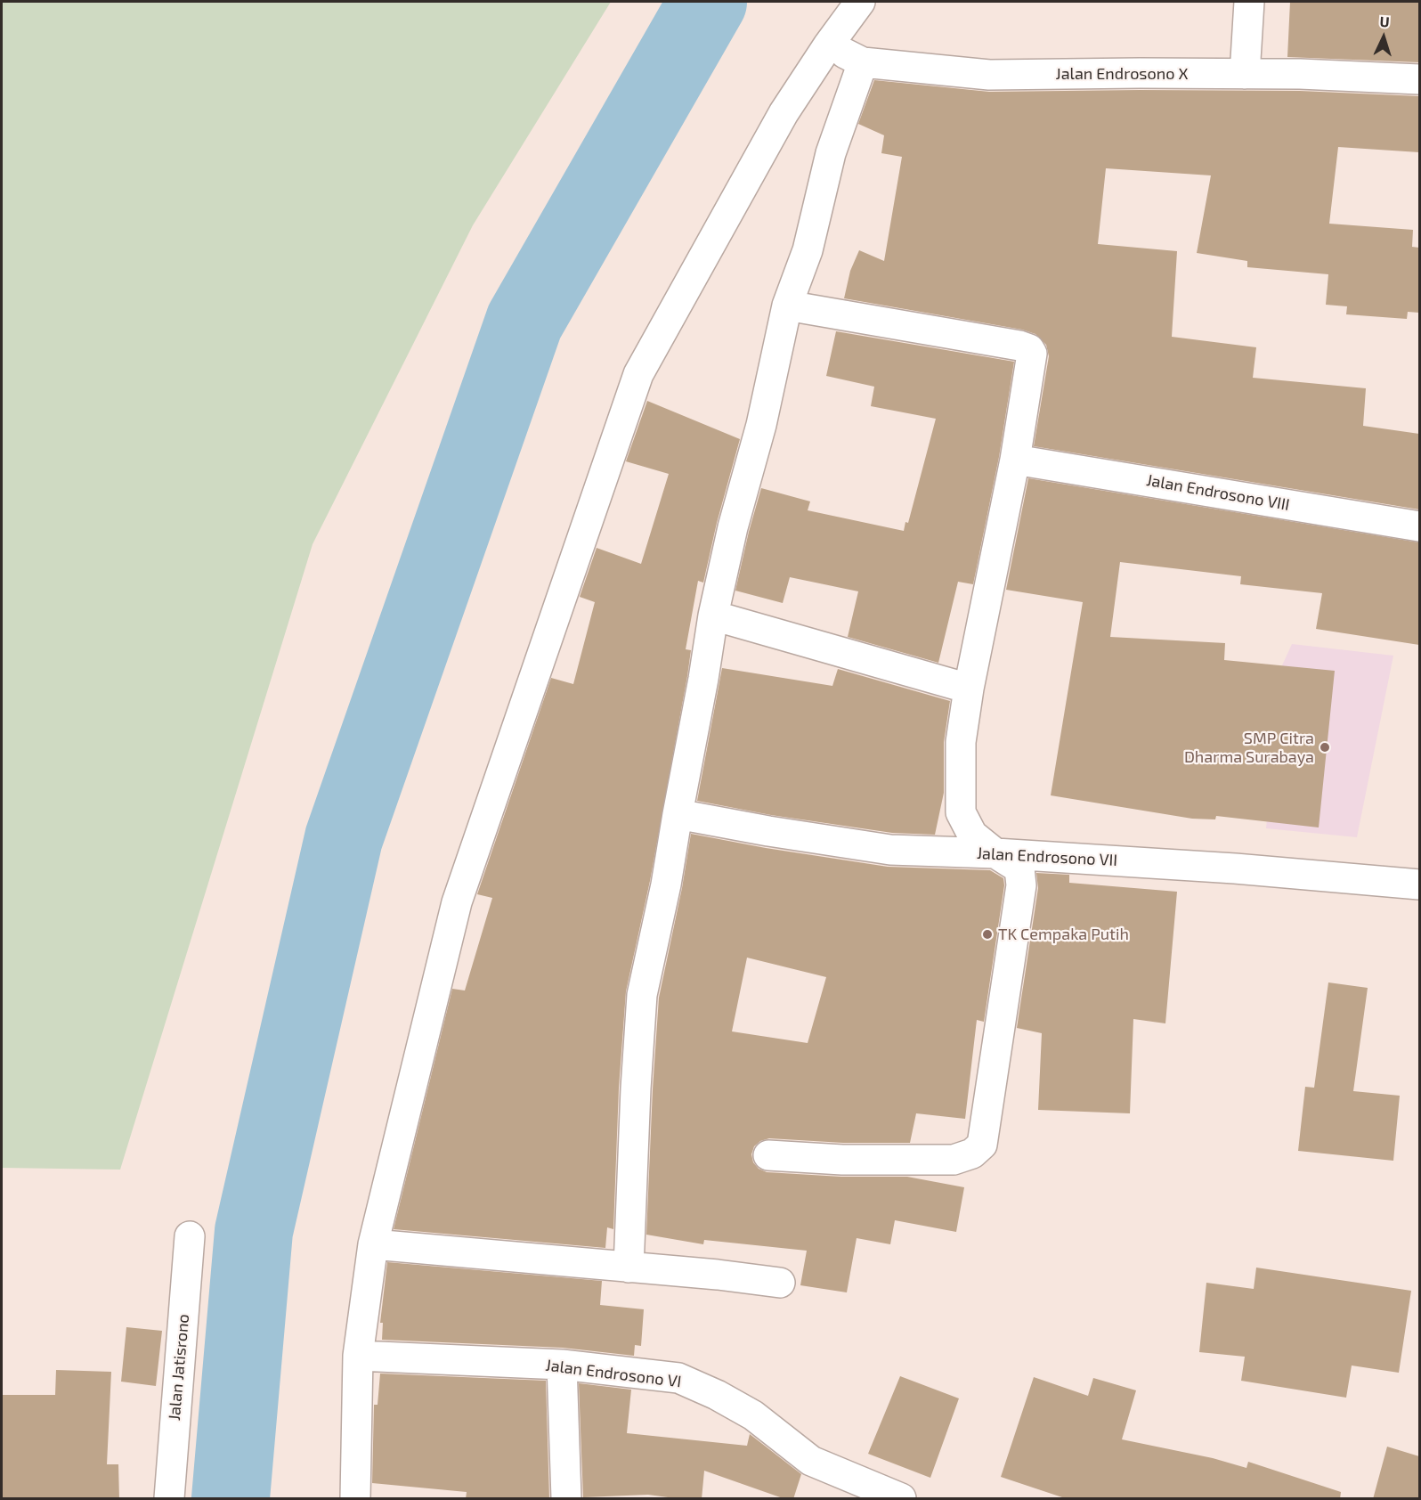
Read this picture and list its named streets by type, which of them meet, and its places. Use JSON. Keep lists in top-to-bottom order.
{
  "streets": {
    "street": [
      "Jalan Endrosono X",
      "Jalan Endrosono VIII",
      "Jalan Endrosono VII",
      "Jalan Jatisrono",
      "Jalan Endrosono VI"
    ]
  },
  "places": ["SMP Citra Dharma Surabaya", "TK Cempaka Putih"],
  "north": "top"
}
